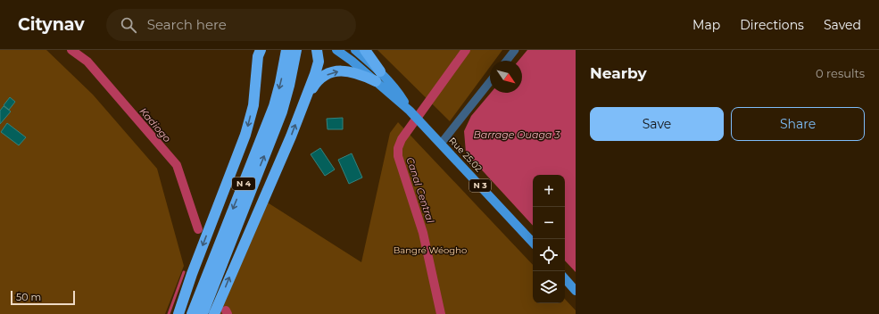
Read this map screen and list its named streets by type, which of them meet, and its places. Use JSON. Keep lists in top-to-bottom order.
{
  "streets": {
    "highway": ["N 4"],
    "main road": ["Rue 25.02", "N 3"]
  },
  "water": ["Kadiogo", "Barrage Ouaga 3", "Canal Central"],
  "parks": ["Bangré Wéogho"],
  "scale_bar": "50 m",
  "north": "bottom right",
  "page": {
    "header": "Citynav",
    "search": "Search here",
    "nav": ["Map", "Directions", "Saved"],
    "heading": ["Nearby", "0 results"],
    "buttons": ["Save", "Share"],
    "map_buttons": ["+", "−"],
    "scale": "50 m"
  }
}
